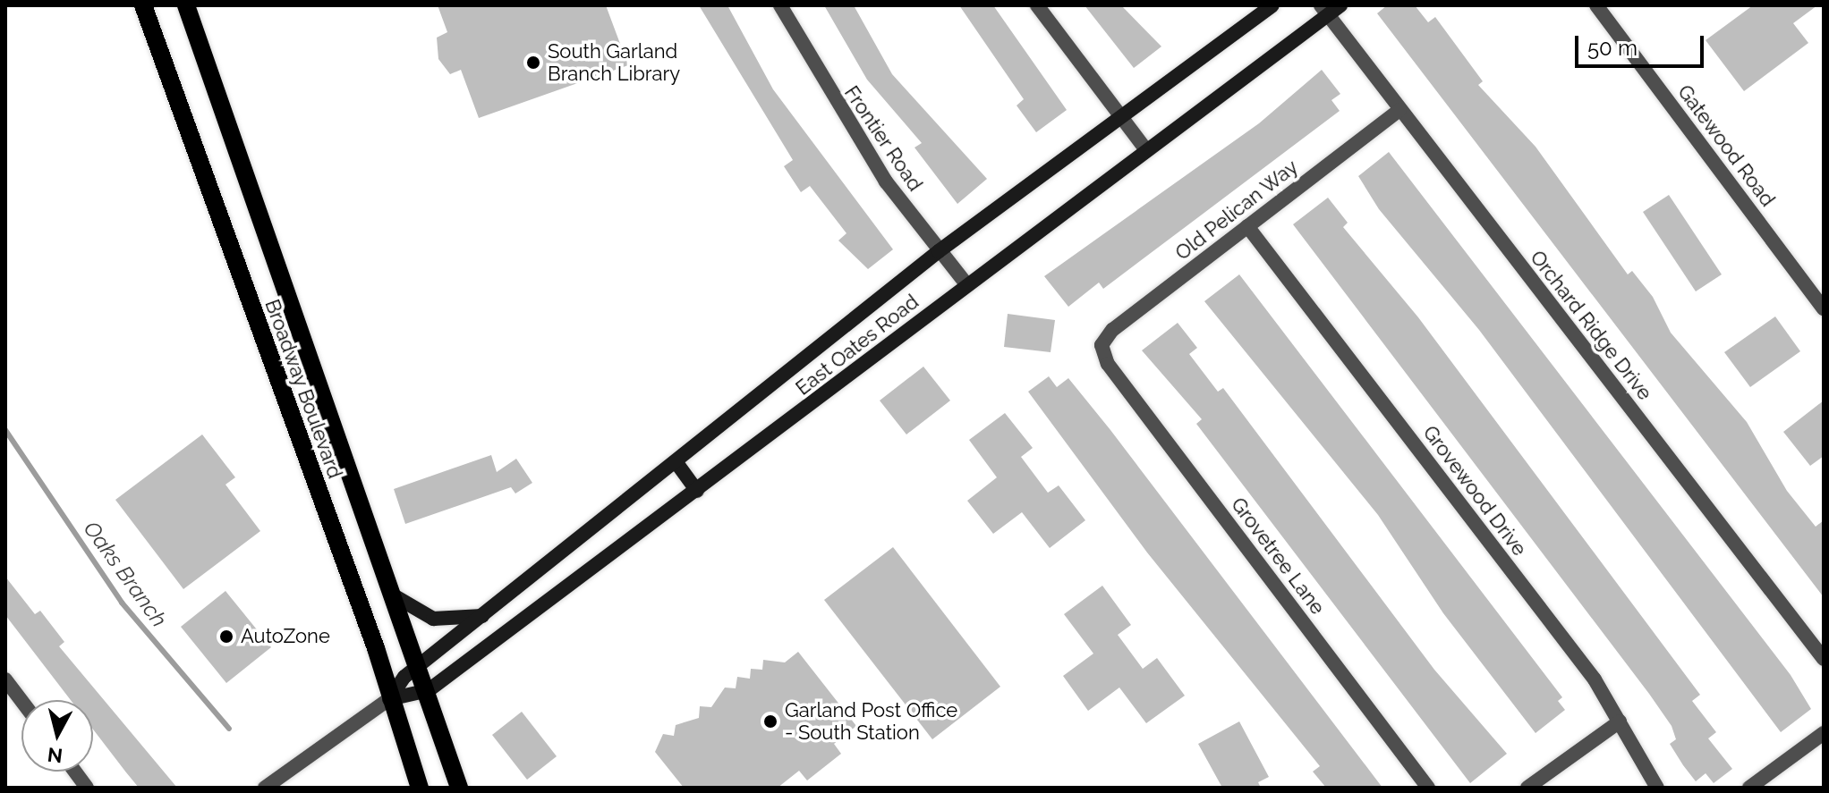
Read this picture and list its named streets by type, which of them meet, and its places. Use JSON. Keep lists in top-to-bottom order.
{
  "streets": {
    "main road": ["East Oates Road", "Broadway Boulevard"],
    "street": [
      "Frontier Road",
      "Gatewood Road",
      "Old Pelican Way",
      "Orchard Ridge Drive",
      "Grovewood Drive",
      "Grovetree Lane"
    ]
  },
  "crossings": [
    ["Frontier Road", "East Oates Road"],
    ["Old Pelican Way", "Orchard Ridge Drive"],
    ["Old Pelican Way", "Grovewood Drive"],
    ["Old Pelican Way", "Grovetree Lane"],
    ["Orchard Ridge Drive", "East Oates Road"],
    ["East Oates Road", "Broadway Boulevard"]
  ],
  "water": ["Oaks Branch"],
  "places": ["South Garland Branch Library", "AutoZone", "Garland Post Office - South Station"],
  "scale_bar": "50 m",
  "north": "bottom"
}
